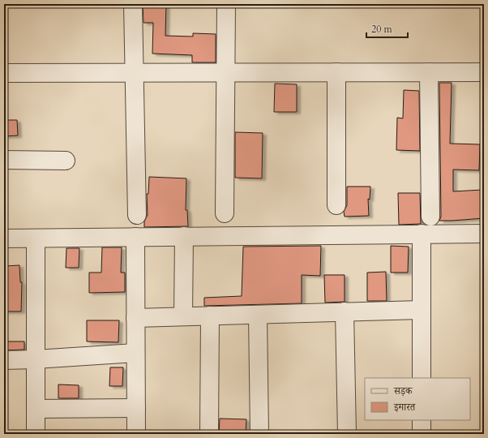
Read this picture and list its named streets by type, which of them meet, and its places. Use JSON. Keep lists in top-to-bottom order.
{
  "legend": ["सड़क", "इमारत"],
  "scale_bar": "20 m"
}
